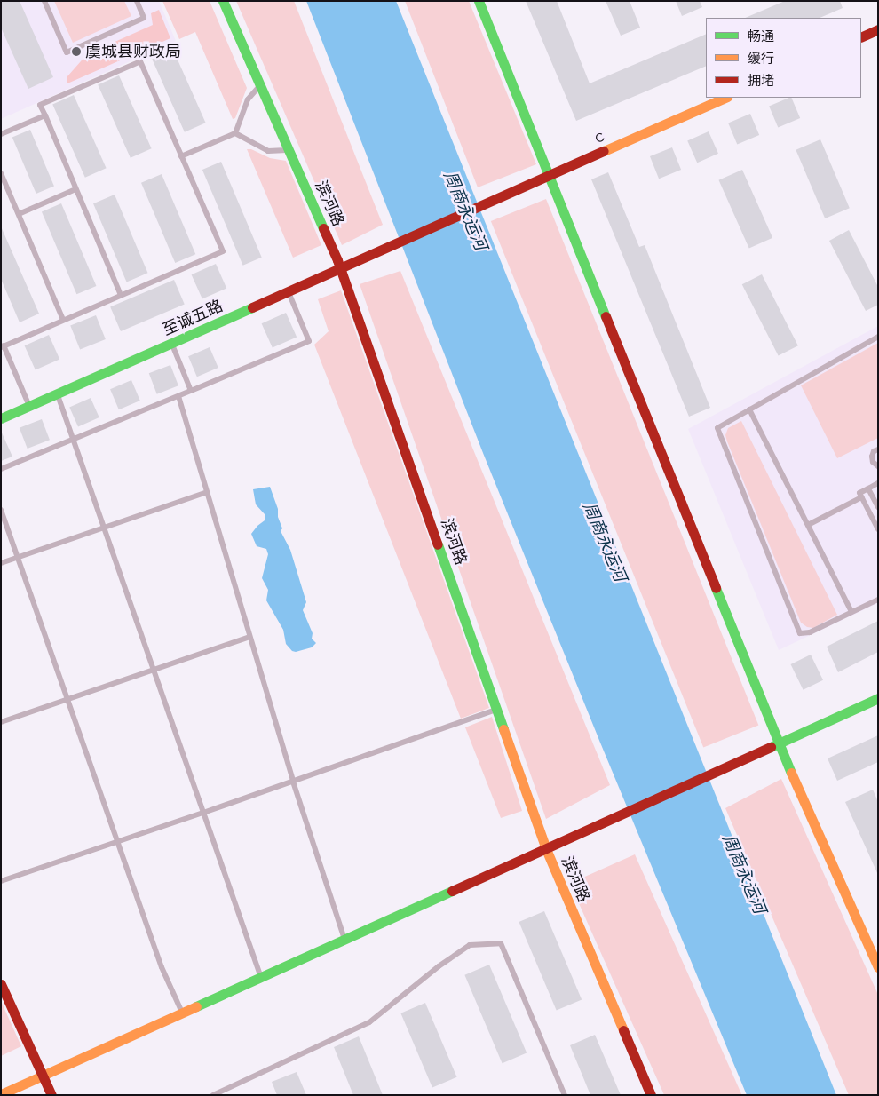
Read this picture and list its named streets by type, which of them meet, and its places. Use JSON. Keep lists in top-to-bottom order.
{
  "streets": {
    "street": ["c", "滨河路", "至诚五路"]
  },
  "crossings": [
    ["c", "至诚五路"],
    ["滨河路", "至诚五路"]
  ],
  "water": ["周商永运河"],
  "places": ["虞城县财政局"],
  "legend": ["畅通", "缓行", "拥堵"]
}
